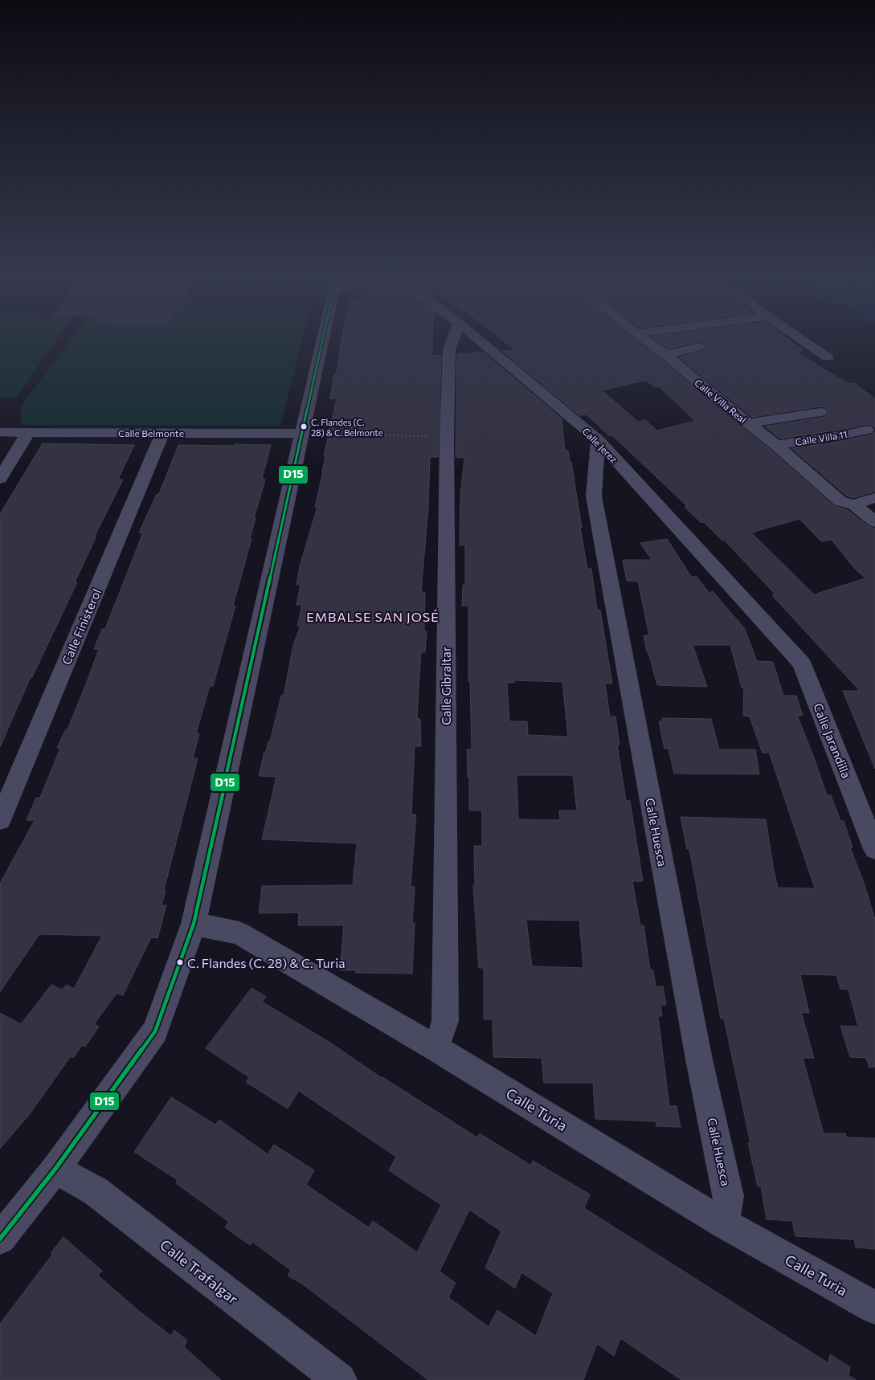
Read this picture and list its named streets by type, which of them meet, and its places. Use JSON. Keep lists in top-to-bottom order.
{
  "streets": {
    "street": [
      "Calle Villa Real",
      "Calle Belmonte",
      "Calle Villa 11",
      "Calle Jerez",
      "Calle Finisterol",
      "Calle Gibraltar",
      "Calle Jarandilla",
      "Calle Huesca",
      "Calle Turia",
      "Calle Trafalgar"
    ]
  },
  "crossings": [
    ["Calle Villa Real", "Calle Villa 11"],
    ["Calle Belmonte", "Calle Finisterol"],
    ["Calle Jerez", "Calle Jarandilla"],
    ["Calle Jerez", "Calle Huesca"],
    ["Calle Gibraltar", "Calle Turia"],
    ["Calle Huesca", "Calle Turia"]
  ],
  "districts": ["EMBALSE SAN JOSÉ"],
  "places": ["C. Flandes (C. 28) & C. Belmonte", "C. Flandes (C. 28) & C. Turia"],
  "lines": ["transit line D15"]
}
